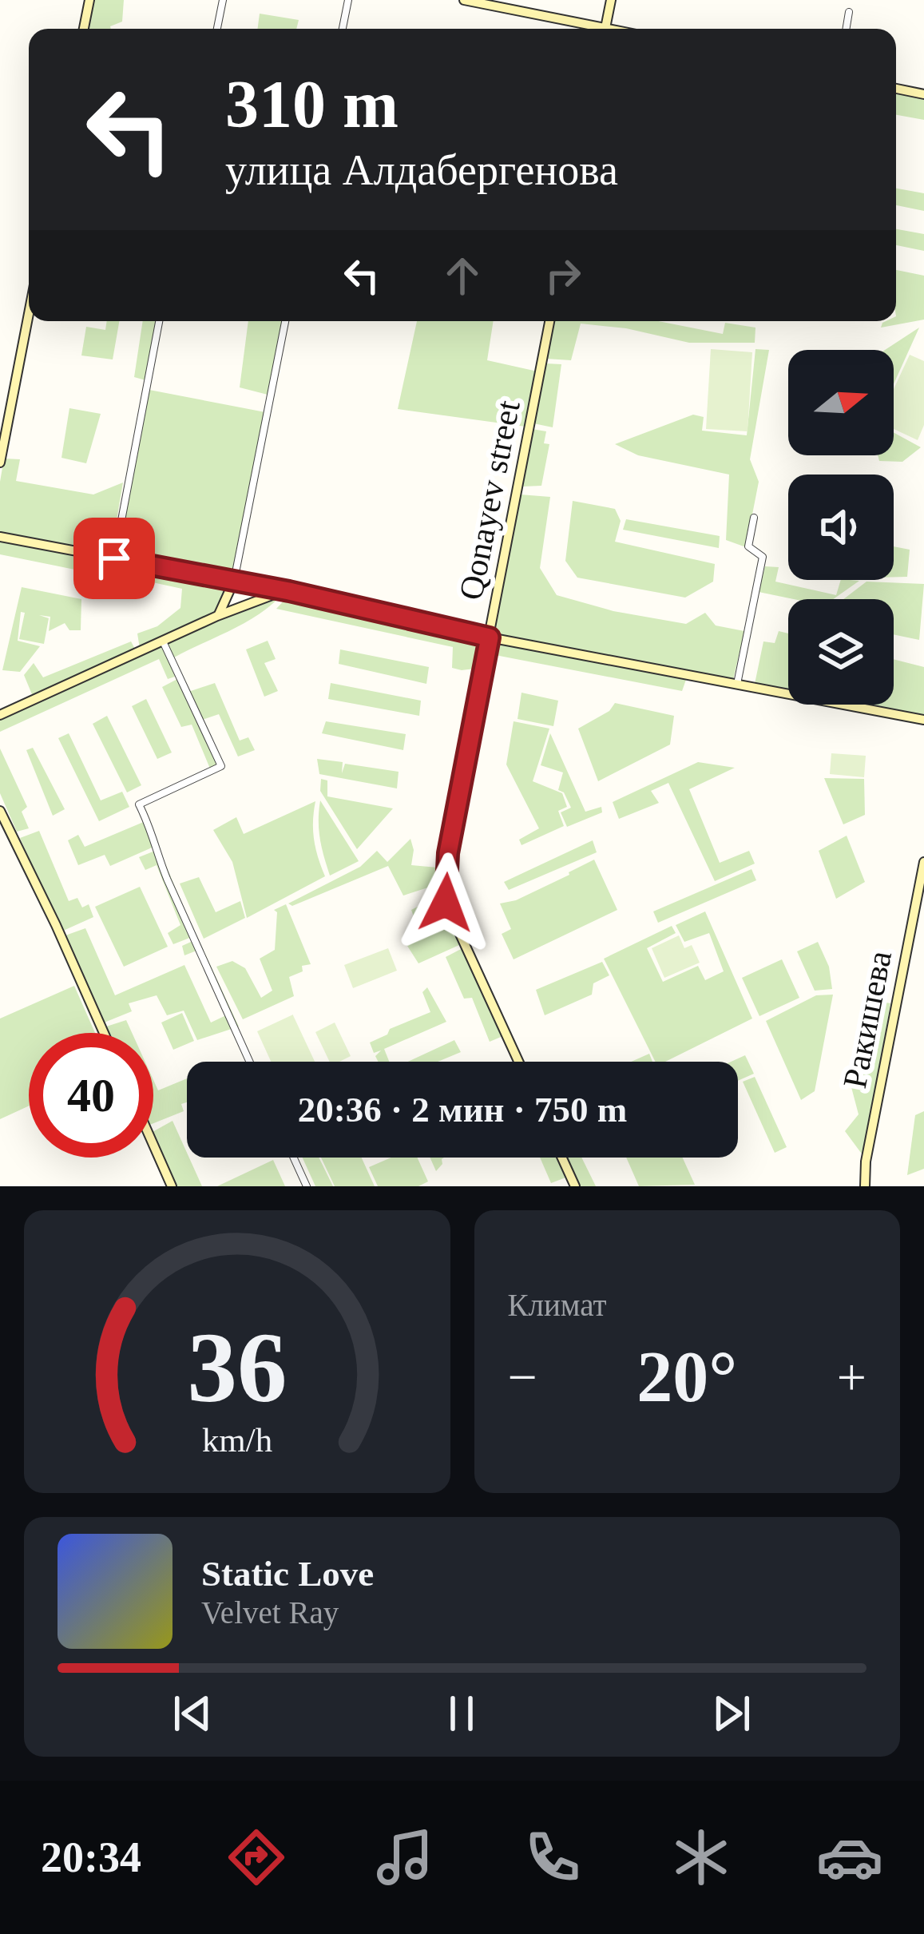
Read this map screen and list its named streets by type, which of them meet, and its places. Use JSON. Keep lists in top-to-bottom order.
{
  "streets": {
    "street": ["Qonayev street", "Ракишева"]
  },
  "north": "right",
  "page": {
    "turn": ["310 m", "улица Алдабергенова"],
    "limit": "40",
    "trip": "20:36 · 2 мин · 750 m",
    "tile": "Климат",
    "heat": ["−", "20°", "+"],
    "song": ["Static Love", "Velvet Ray"],
    "tabs": "20:34",
    "gauge": ["36", "km/h"]
  }
}
